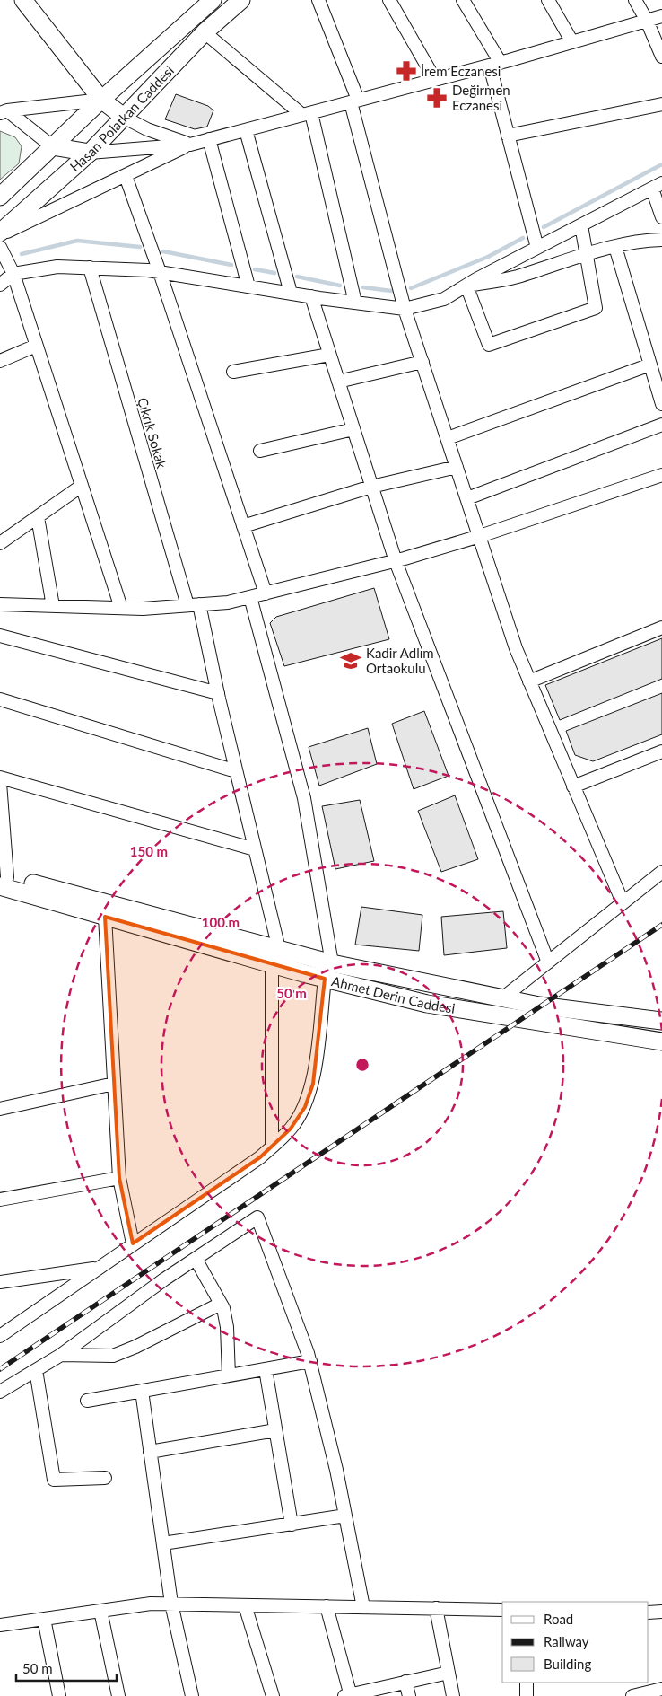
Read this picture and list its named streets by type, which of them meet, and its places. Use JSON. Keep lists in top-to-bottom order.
{
  "streets": {
    "main road": ["Hasan Polatkan Caddesi", "Ahmet Derin Caddesi"],
    "street": ["Çıkrık Sokak"]
  },
  "crossings": [
    ["Çıkrık Sokak", "Ahmet Derin Caddesi"]
  ],
  "places": {
    "pharmacy": ["İrem Eczanesi", "Değirmen Eczanesi"],
    "school or university": ["Kadir Adlım Ortaokulu"]
  },
  "legend": ["Road", "Railway", "Building"],
  "scale_bar": "50 m",
  "rings": ["150 m", "100 m", "50 m"]
}
